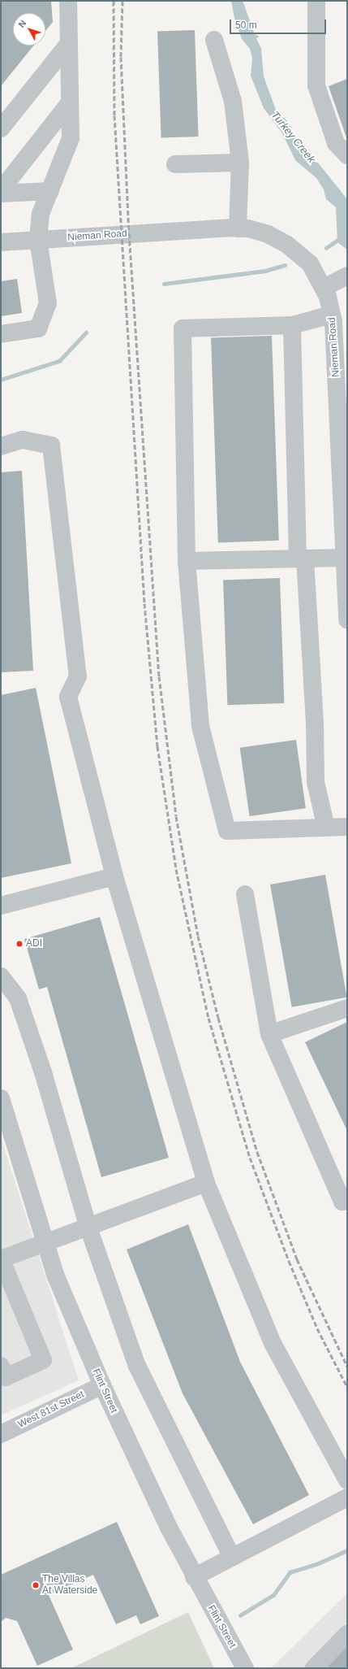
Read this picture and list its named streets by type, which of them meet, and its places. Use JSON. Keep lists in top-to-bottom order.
{
  "streets": {
    "street": ["Nieman Road", "Flint Street", "West 81st Street"]
  },
  "crossings": [
    ["Flint Street", "West 81st Street"]
  ],
  "water": ["Turkey Creek"],
  "places": ["ADI", "The Villas At Waterside"],
  "scale_bar": "50 m",
  "north": "top left"
}
